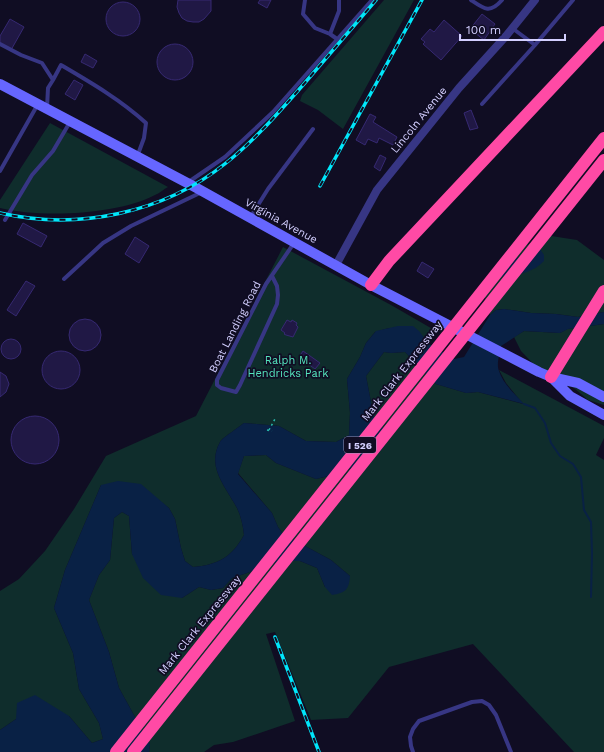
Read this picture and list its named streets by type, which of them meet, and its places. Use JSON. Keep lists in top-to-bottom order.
{
  "streets": {
    "highway": ["Mark Clark Expressway", "I 526"],
    "main road": ["Virginia Avenue"],
    "street": ["Lincoln Avenue"],
    "lane": ["Boat Landing Road"]
  },
  "crossings": [
    ["Lincoln Avenue", "Virginia Avenue"],
    ["Virginia Avenue", "Boat Landing Road"]
  ],
  "parks": ["Ralph M. Hendricks Park"],
  "scale_bar": "100 m"
}
